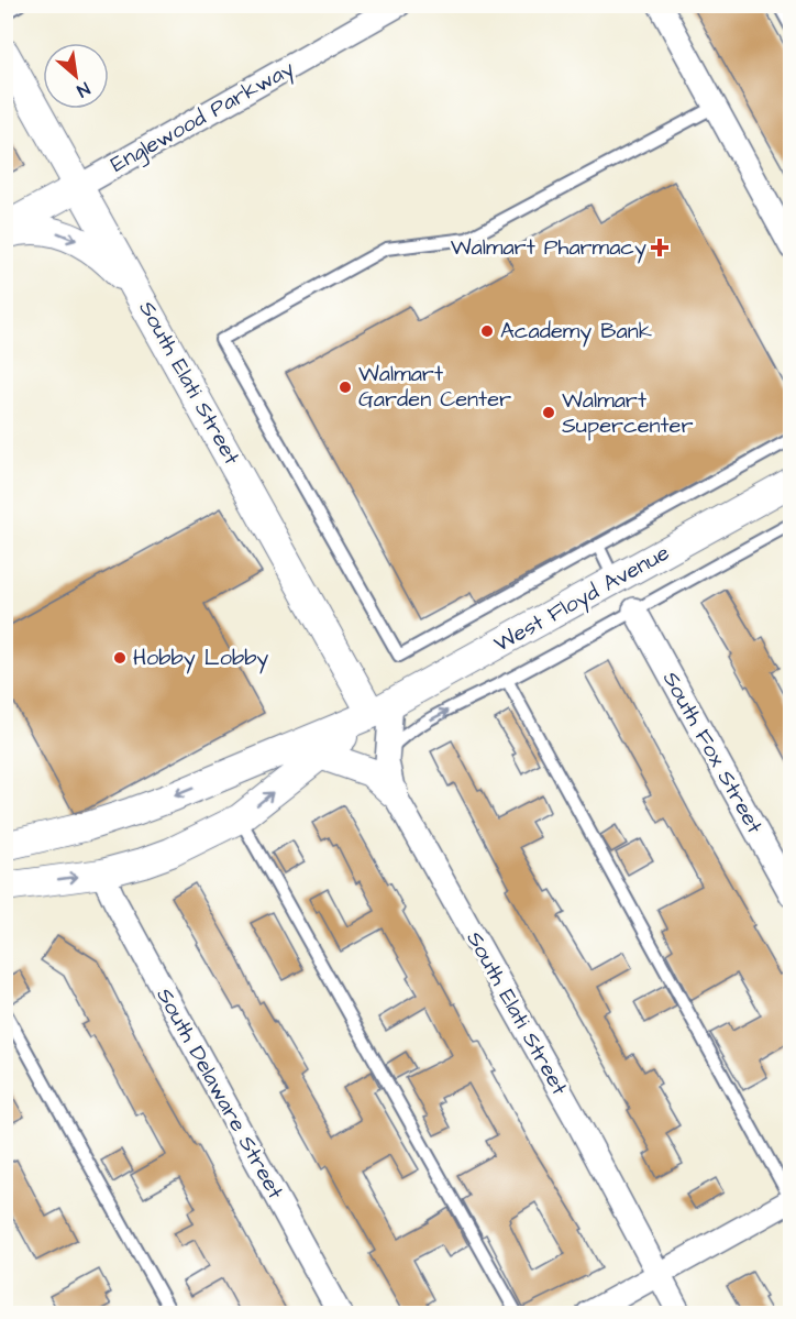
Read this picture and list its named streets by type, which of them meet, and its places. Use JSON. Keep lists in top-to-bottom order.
{
  "streets": {
    "street": [
      "Englewood Parkway",
      "South Elati Street",
      "West Floyd Avenue",
      "South Fox Street",
      "South Delaware Street"
    ]
  },
  "crossings": [
    ["Englewood Parkway", "South Elati Street"],
    ["South Elati Street", "West Floyd Avenue"],
    ["West Floyd Avenue", "South Fox Street"],
    ["West Floyd Avenue", "South Delaware Street"]
  ],
  "places": {
    "health": ["Walmart Pharmacy"],
    "other": [
      "Academy Bank",
      "Walmart Garden Center",
      "Walmart Supercenter",
      "Hobby Lobby"
    ]
  },
  "north": "bottom right"
}
